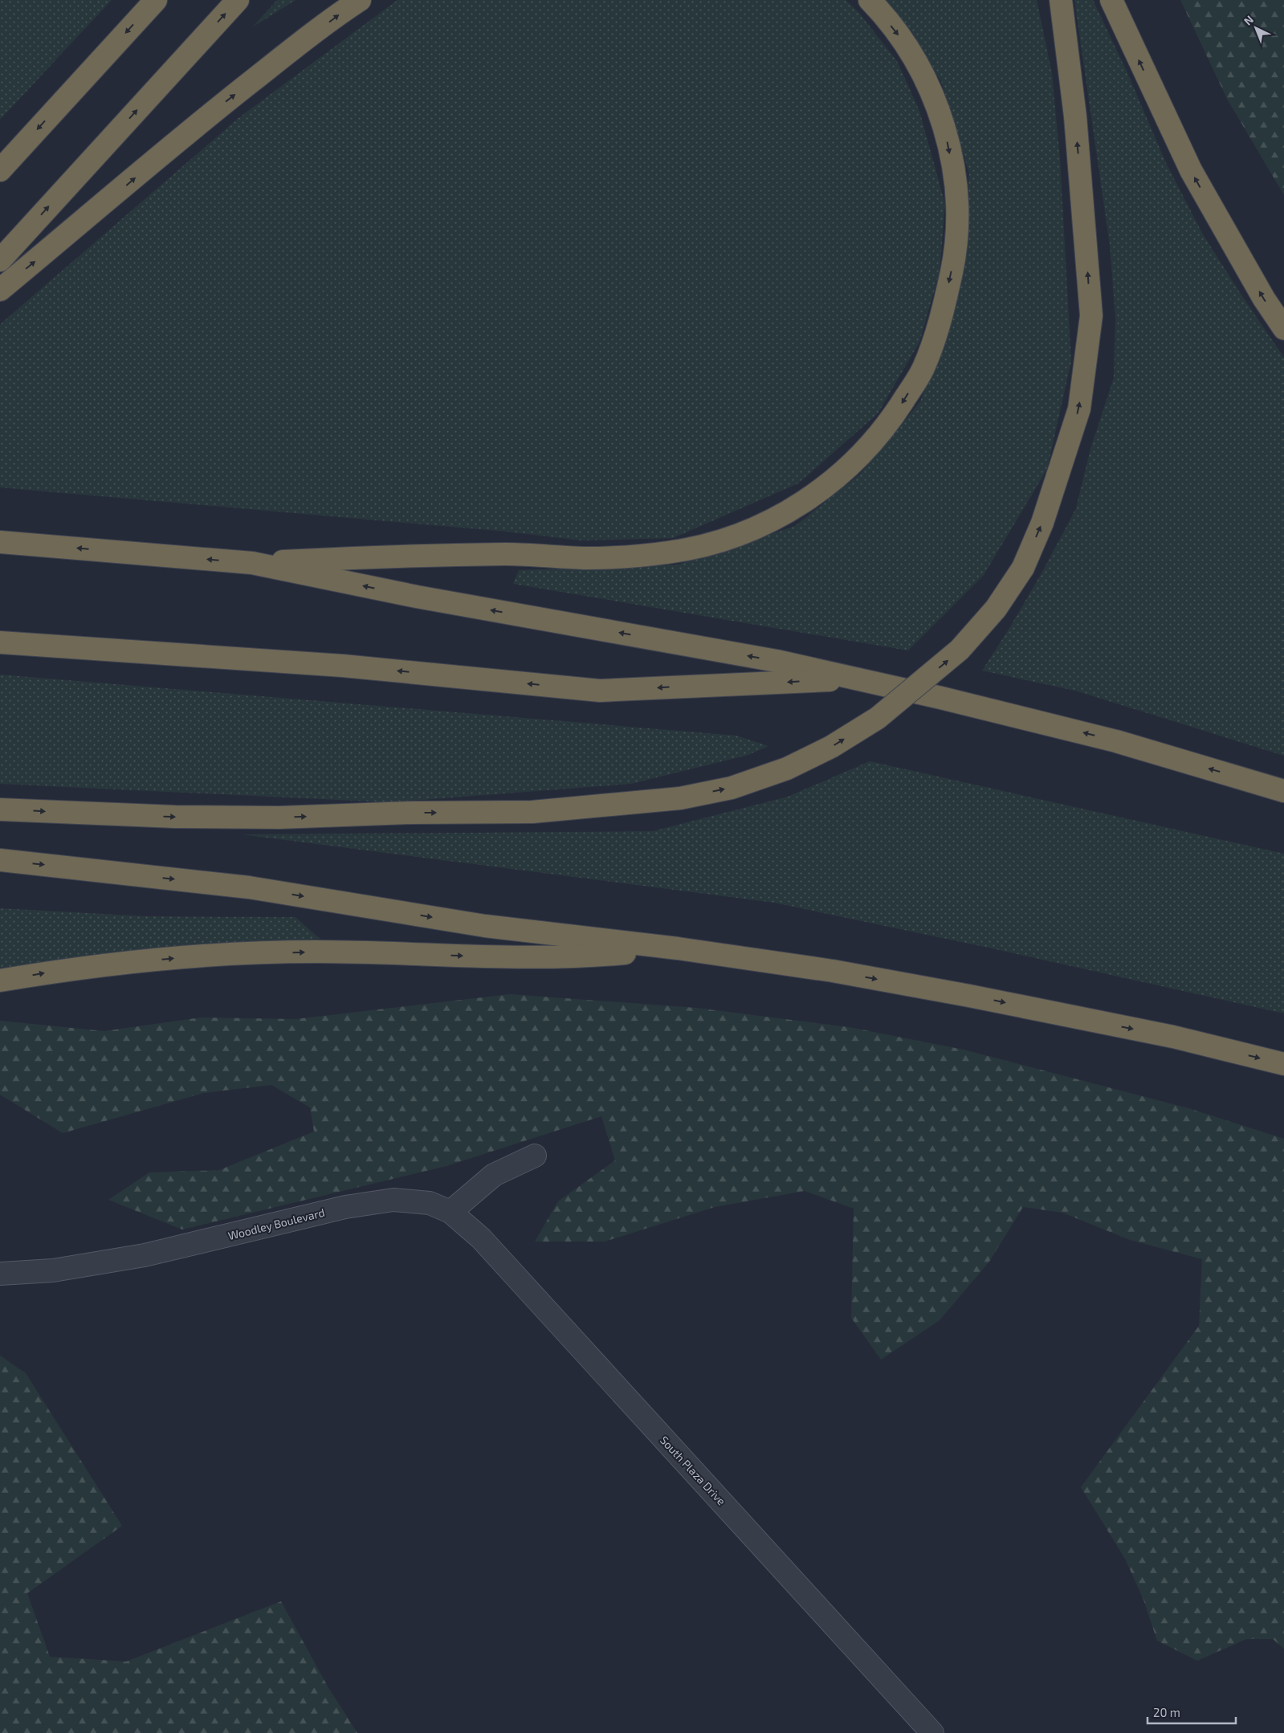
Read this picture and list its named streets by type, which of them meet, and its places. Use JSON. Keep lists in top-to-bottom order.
{
  "streets": {
    "street": ["Woodley Boulevard", "South Plaza Drive"]
  },
  "crossings": [
    ["Woodley Boulevard", "South Plaza Drive"]
  ],
  "scale_bar": "20 m",
  "north": "top left"
}
